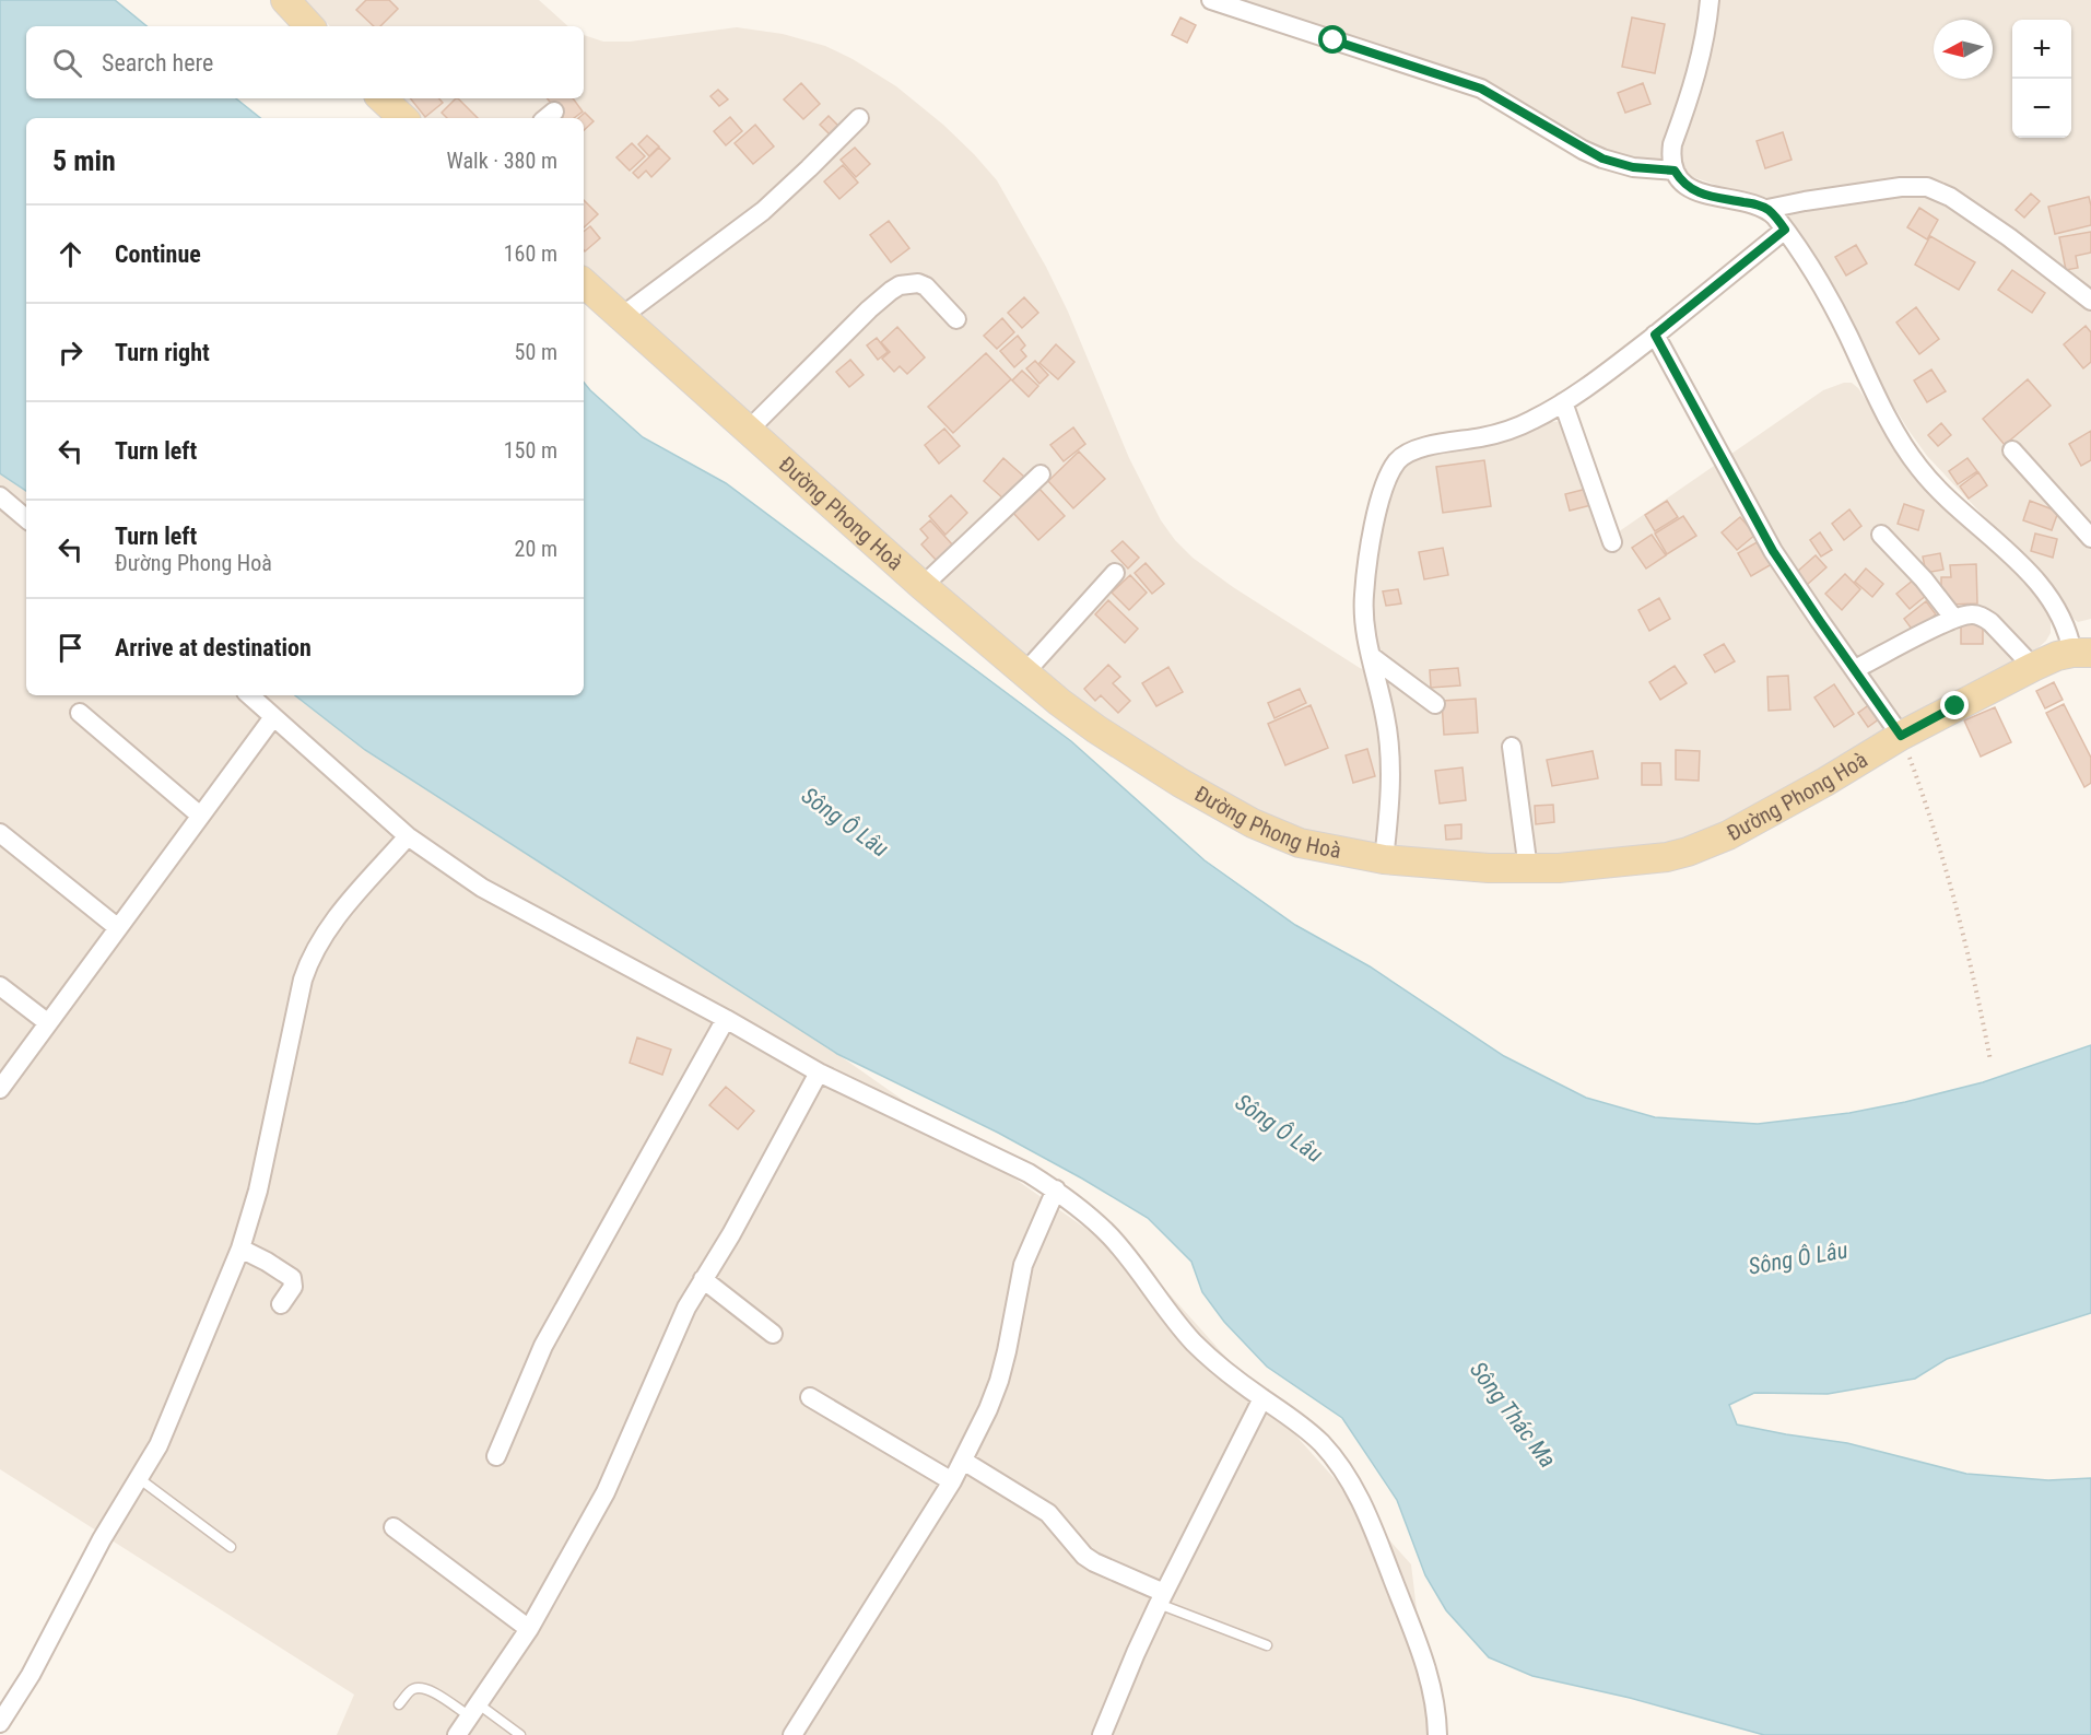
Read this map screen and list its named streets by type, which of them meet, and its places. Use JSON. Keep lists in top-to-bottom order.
{
  "streets": {
    "main road": ["Đường Phong Hoà"]
  },
  "water": ["Sông Ô Lâu", "Sông Thác Ma"],
  "north": "left",
  "page": {
    "map_buttons": ["+", "−"],
    "search": "Search here",
    "heading": ["5 min", "Walk · 380 m"],
    "list": [
      ["Continue", "160 m"],
      ["Turn right", "50 m"],
      ["Turn left", "150 m"],
      ["Turn left", "Đường Phong Hoà", "20 m"],
      "Arrive at destination"
    ]
  }
}
